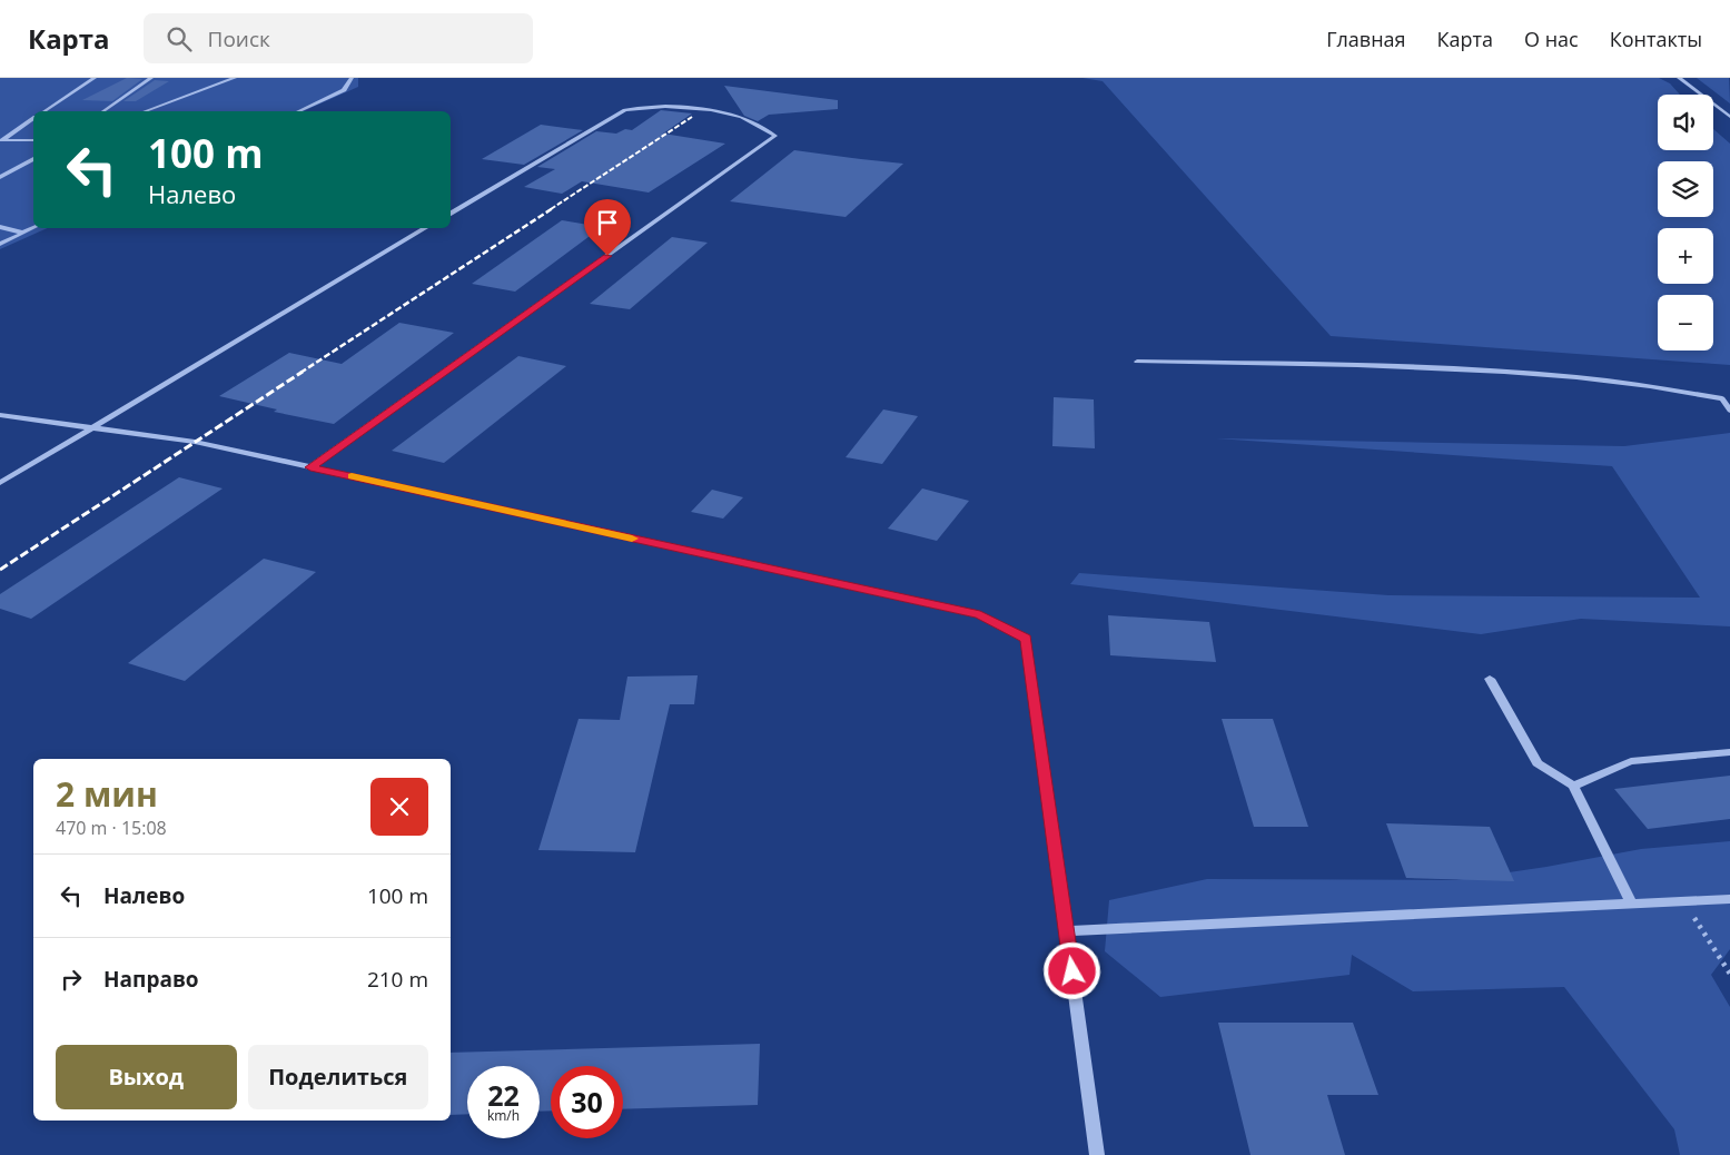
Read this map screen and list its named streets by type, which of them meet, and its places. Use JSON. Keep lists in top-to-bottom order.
{
  "page": {
    "header": "Карта",
    "search": "Поиск",
    "nav": [
      "Главная",
      "Карта",
      "О нас",
      "Контакты"
    ],
    "map_buttons": ["+", "−"],
    "turn": ["100 m", "Налево"],
    "heading": ["2 мин", "470 m · 15:08"],
    "list": [
      {
        "name": "Налево",
        "value": "100 m"
      },
      {
        "name": "Направо",
        "value": "210 m"
      }
    ],
    "buttons": ["Выход", "Поделиться"],
    "speed": "22 km/h",
    "limit": "30"
  }
}
